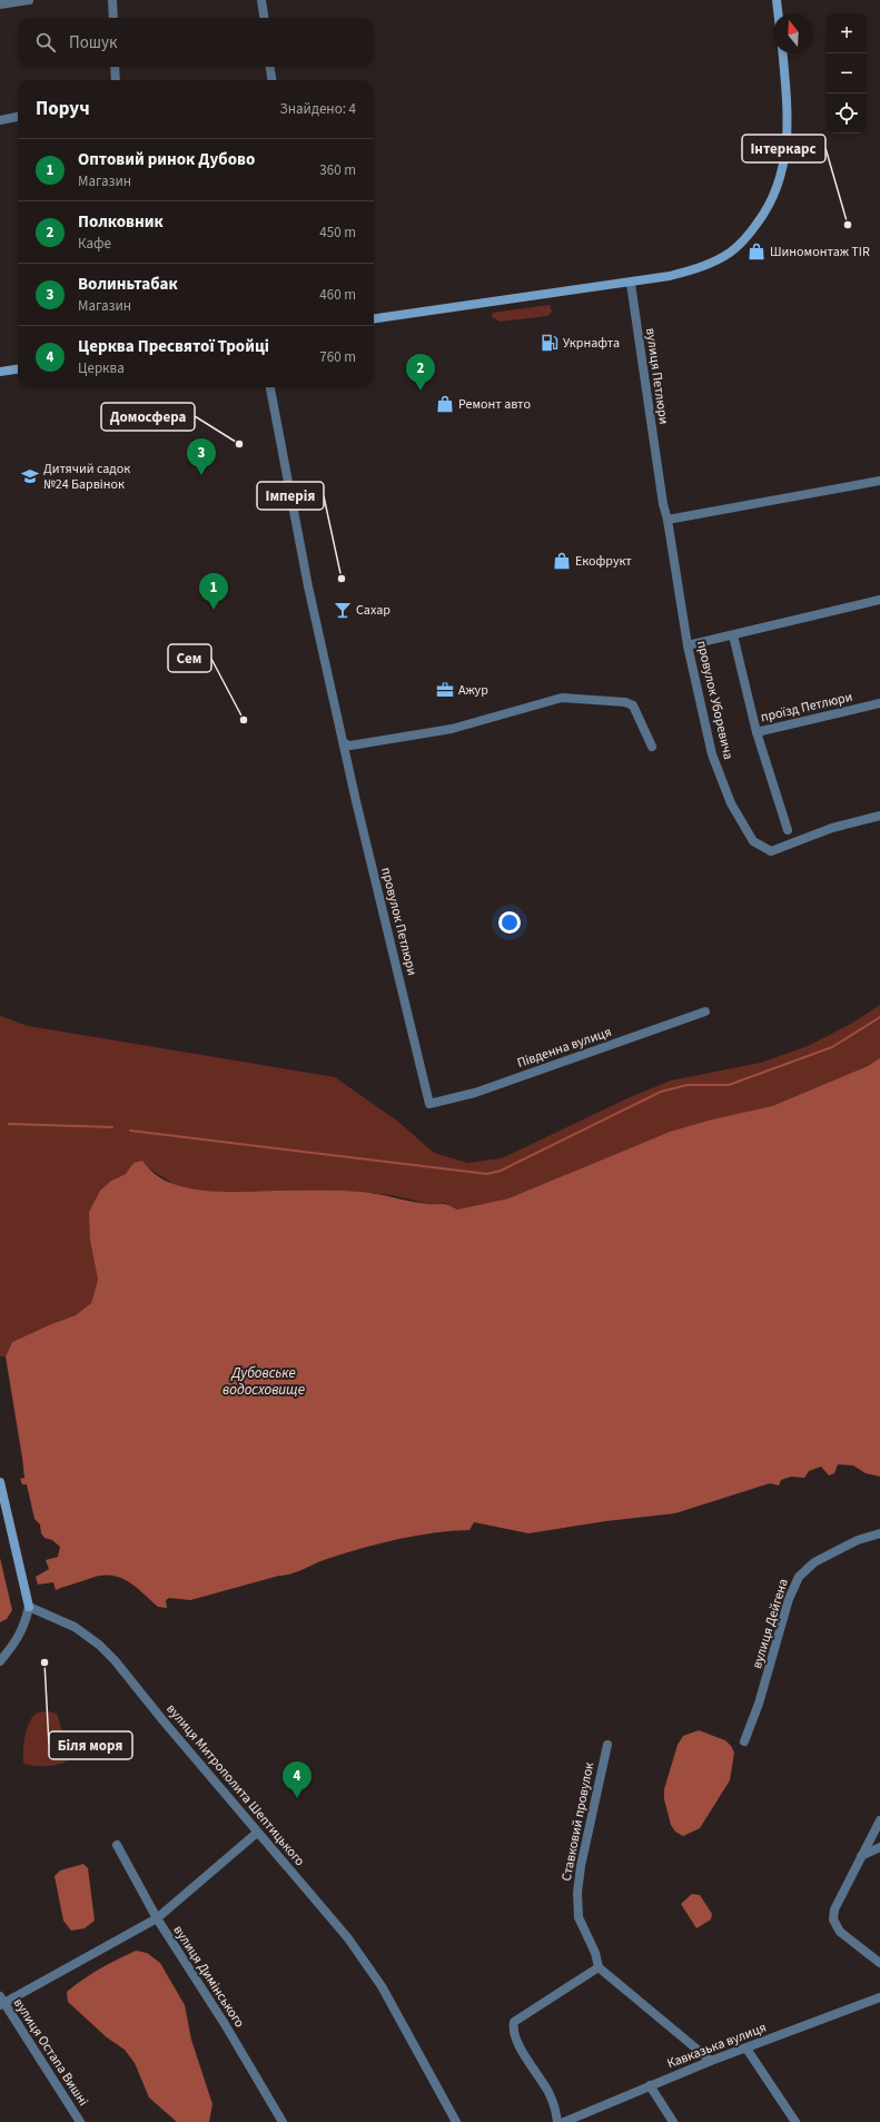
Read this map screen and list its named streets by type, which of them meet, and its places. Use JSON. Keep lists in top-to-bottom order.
{
  "streets": {
    "street": [
      "вулиця Петлюри",
      "провулок Уборевича",
      "проїзд Петлюри",
      "провулок Петлюри",
      "Південна вулиця",
      "вулиця Дейгена",
      "вулиця Митрополита Шептицького",
      "Ставковий провулок",
      "вулиця Димінського",
      "Кавказька вулиця",
      "вулиця Остапа Вишні"
    ]
  },
  "crossings": [
    ["вулиця Петлюри", "провулок Уборевича"],
    ["провулок Петлюри", "Південна вулиця"]
  ],
  "water": ["Дубовське водосховище"],
  "places": {
    "other": [
      "Інтеркарс",
      "Домосфера",
      "Імперія",
      "Сем",
      "Біля моря"
    ],
    "shop": ["Шиномонтаж TIR", "Ремонт авто", "Екофрукт"],
    "fuel station": ["Укрнафта"],
    "school or university": ["Дитячий садок №24 Барвінок"],
    "bar": ["Сахар"],
    "office": ["Ажур"]
  },
  "north": "top",
  "page": {
    "map_buttons": ["+", "−"],
    "search": "Пошук",
    "heading": ["Поруч", "Знайдено: 4"],
    "list": [
      {
        "mark": "1",
        "name": "Оптовий ринок Дубово",
        "note": "Магазин",
        "value": "360 m"
      },
      {
        "mark": "2",
        "name": "Полковник",
        "note": "Кафе",
        "value": "450 m"
      },
      {
        "mark": "3",
        "name": "Волиньтабак",
        "note": "Магазин",
        "value": "460 m"
      },
      {
        "mark": "4",
        "name": "Церква Пресвятої Тройці",
        "note": "Церква",
        "value": "760 m"
      }
    ],
    "pins": [
      "2",
      "3",
      "1",
      "4"
    ]
  }
}
